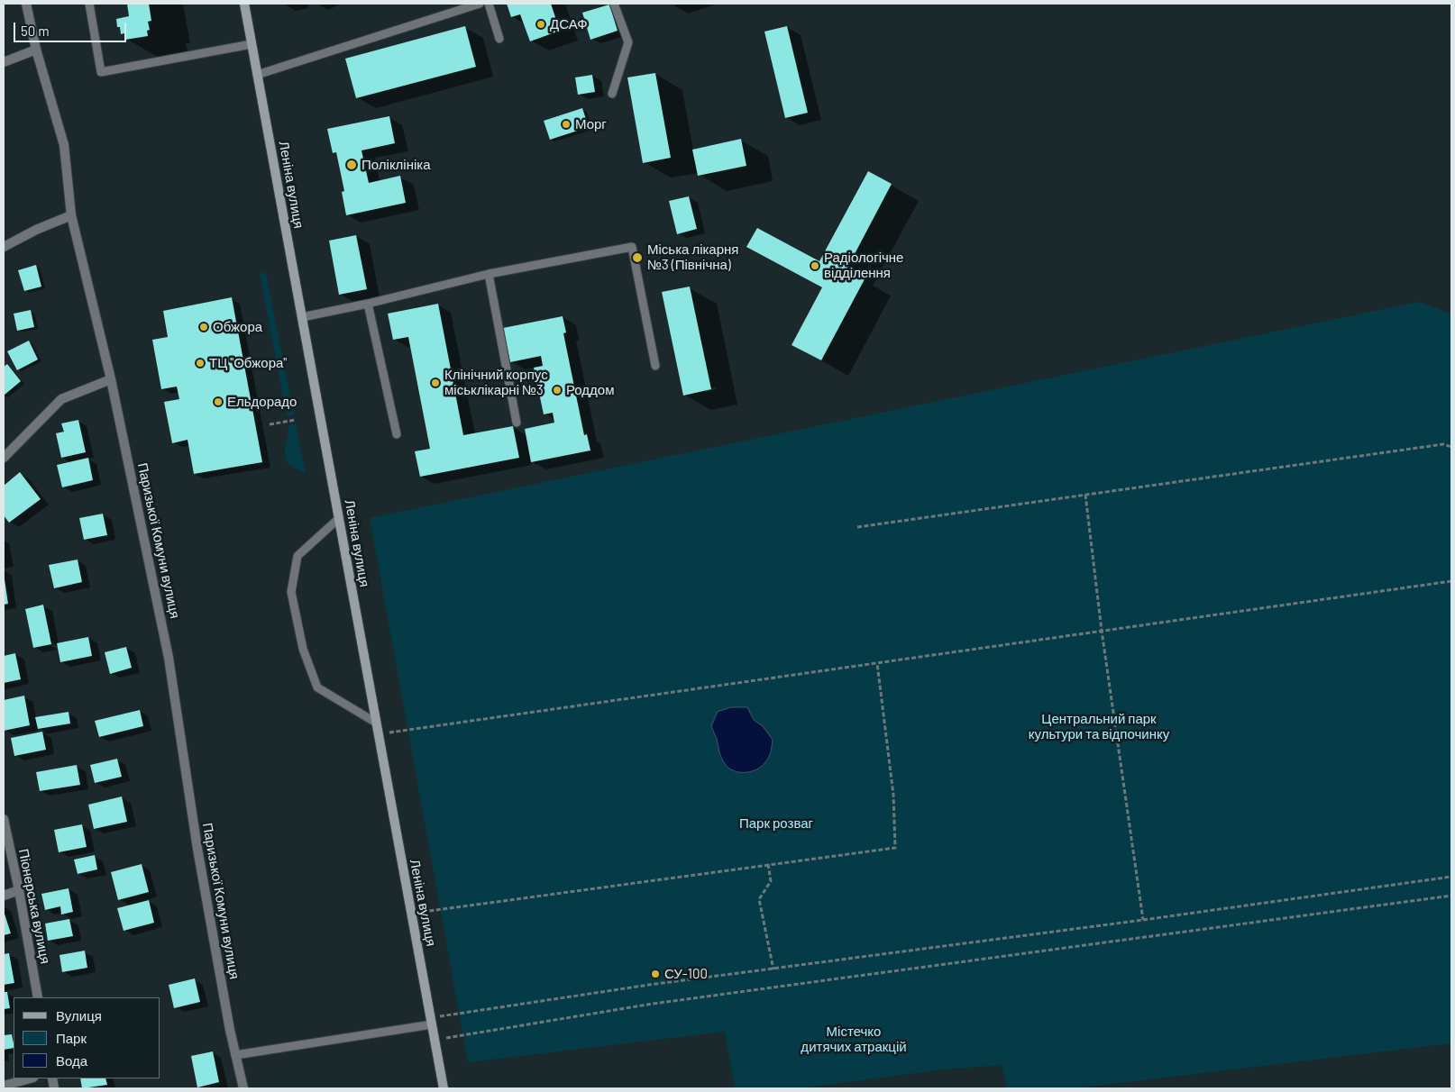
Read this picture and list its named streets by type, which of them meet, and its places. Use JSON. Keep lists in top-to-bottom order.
{
  "streets": {
    "main road": ["Леніна вулиця"],
    "street": ["Паризької Комуни вулиця", "Піонерська вулиця"]
  },
  "parks": ["Центральний парк культури та відпочинку", "Парк розваг", "Містечко дитячих атракцій"],
  "places": [
    "ДСАФ",
    "Морг",
    "Поліклініка",
    "Міська лікарня №3 (Північна)",
    "Радіологічне відділення",
    "Обжора",
    "ТЦ \"Обжора\"",
    "Клінічний корпус міськлікарні №3",
    "Роддом",
    "Ельдорадо",
    "СУ-100"
  ],
  "legend": ["Вулиця", "Парк", "Вода"],
  "scale_bar": "50 m"
}
